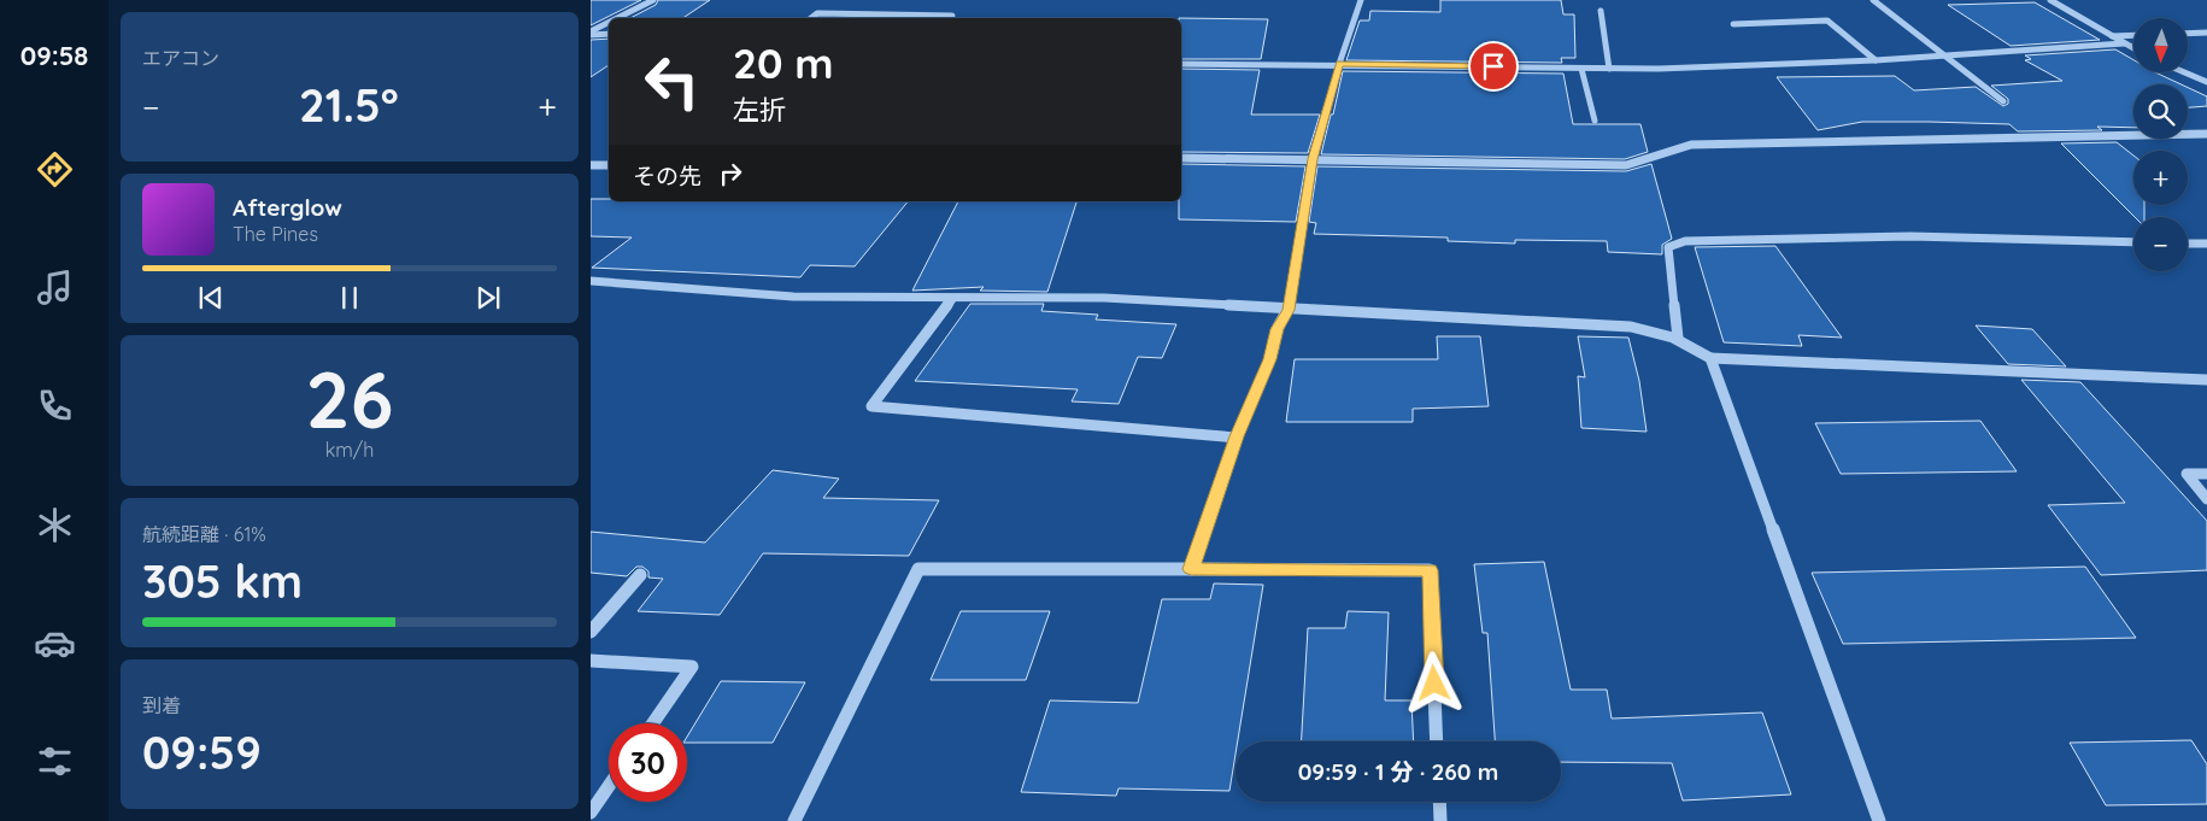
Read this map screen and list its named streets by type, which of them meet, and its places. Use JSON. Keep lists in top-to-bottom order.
{
  "north": "bottom",
  "page": {
    "tabs": "09:58",
    "tile": [
      "エアコン",
      ["26", "km/h"],
      ["航続距離 · 61%", "305 km"],
      ["到着", "09:59"]
    ],
    "map_buttons": ["+", "−"],
    "turn": ["20 m", "左折"],
    "heat": ["−", "21.5°", "+"],
    "then": "その先",
    "song": ["Afterglow", "The Pines"],
    "limit": "30",
    "trip": "09:59 · 1 分 · 260 m"
  }
}
